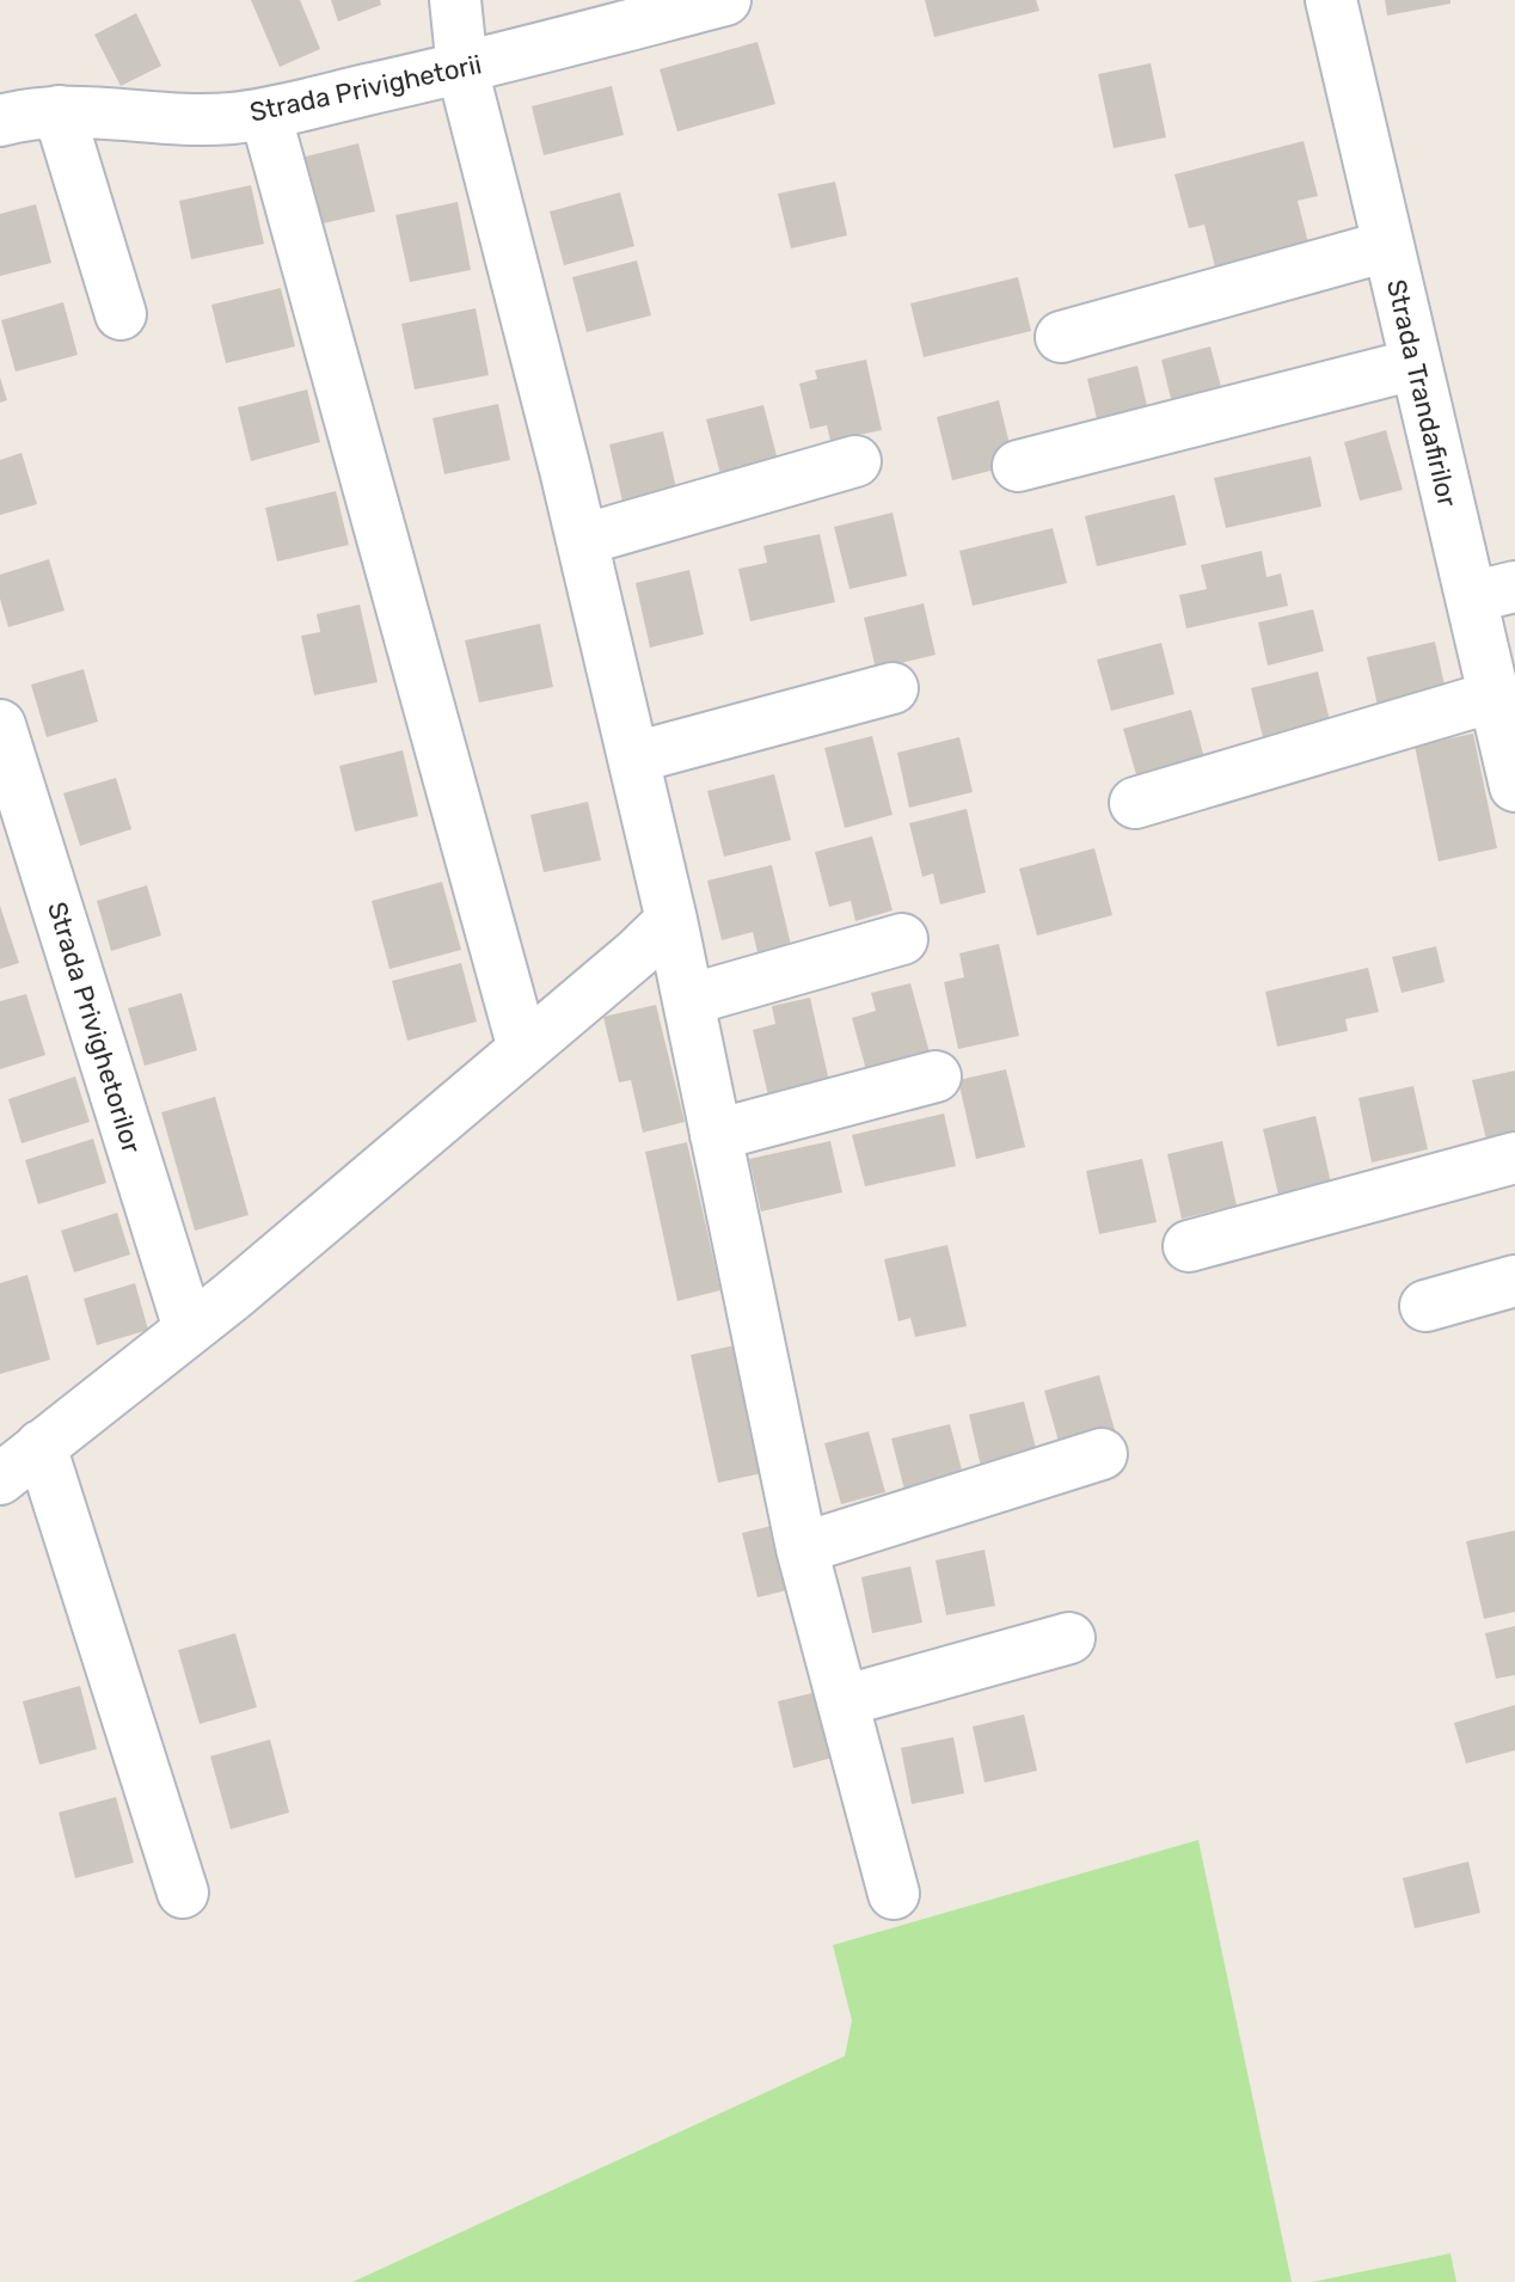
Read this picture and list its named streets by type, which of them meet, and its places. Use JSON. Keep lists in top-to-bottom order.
{
  "streets": {
    "street": ["Strada Privighetorii", "Strada Trandafirilor", "Strada Privighetorilor"]
  }
}
